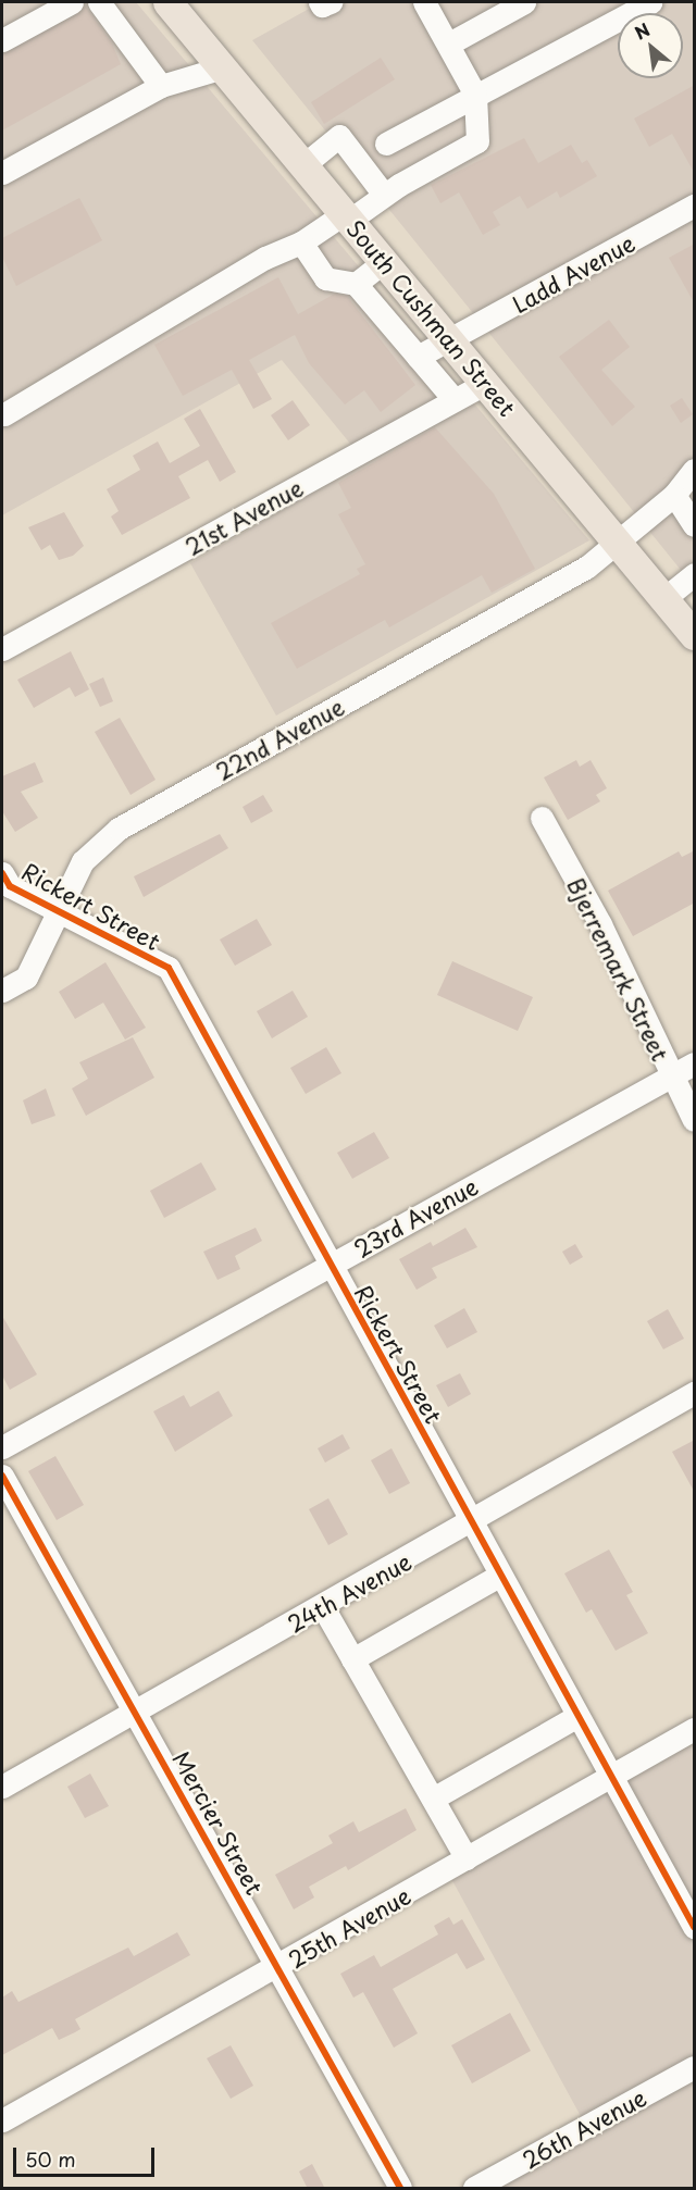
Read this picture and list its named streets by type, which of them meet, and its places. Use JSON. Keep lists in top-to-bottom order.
{
  "streets": {
    "main road": ["South Cushman Street"],
    "street": [
      "Ladd Avenue",
      "21st Avenue",
      "22nd Avenue",
      "Rickert Street",
      "Bjerremark Street",
      "23rd Avenue",
      "24th Avenue",
      "Mercier Street",
      "25th Avenue",
      "26th Avenue"
    ]
  },
  "crossings": [
    ["Ladd Avenue", "South Cushman Street"],
    ["South Cushman Street", "21st Avenue"],
    ["South Cushman Street", "22nd Avenue"],
    ["22nd Avenue", "Rickert Street"],
    ["Rickert Street", "23rd Avenue"],
    ["Rickert Street", "24th Avenue"],
    ["Rickert Street", "25th Avenue"],
    ["Bjerremark Street", "23rd Avenue"],
    ["24th Avenue", "Mercier Street"],
    ["Mercier Street", "25th Avenue"]
  ],
  "scale_bar": "50 m",
  "north": "top left"
}
